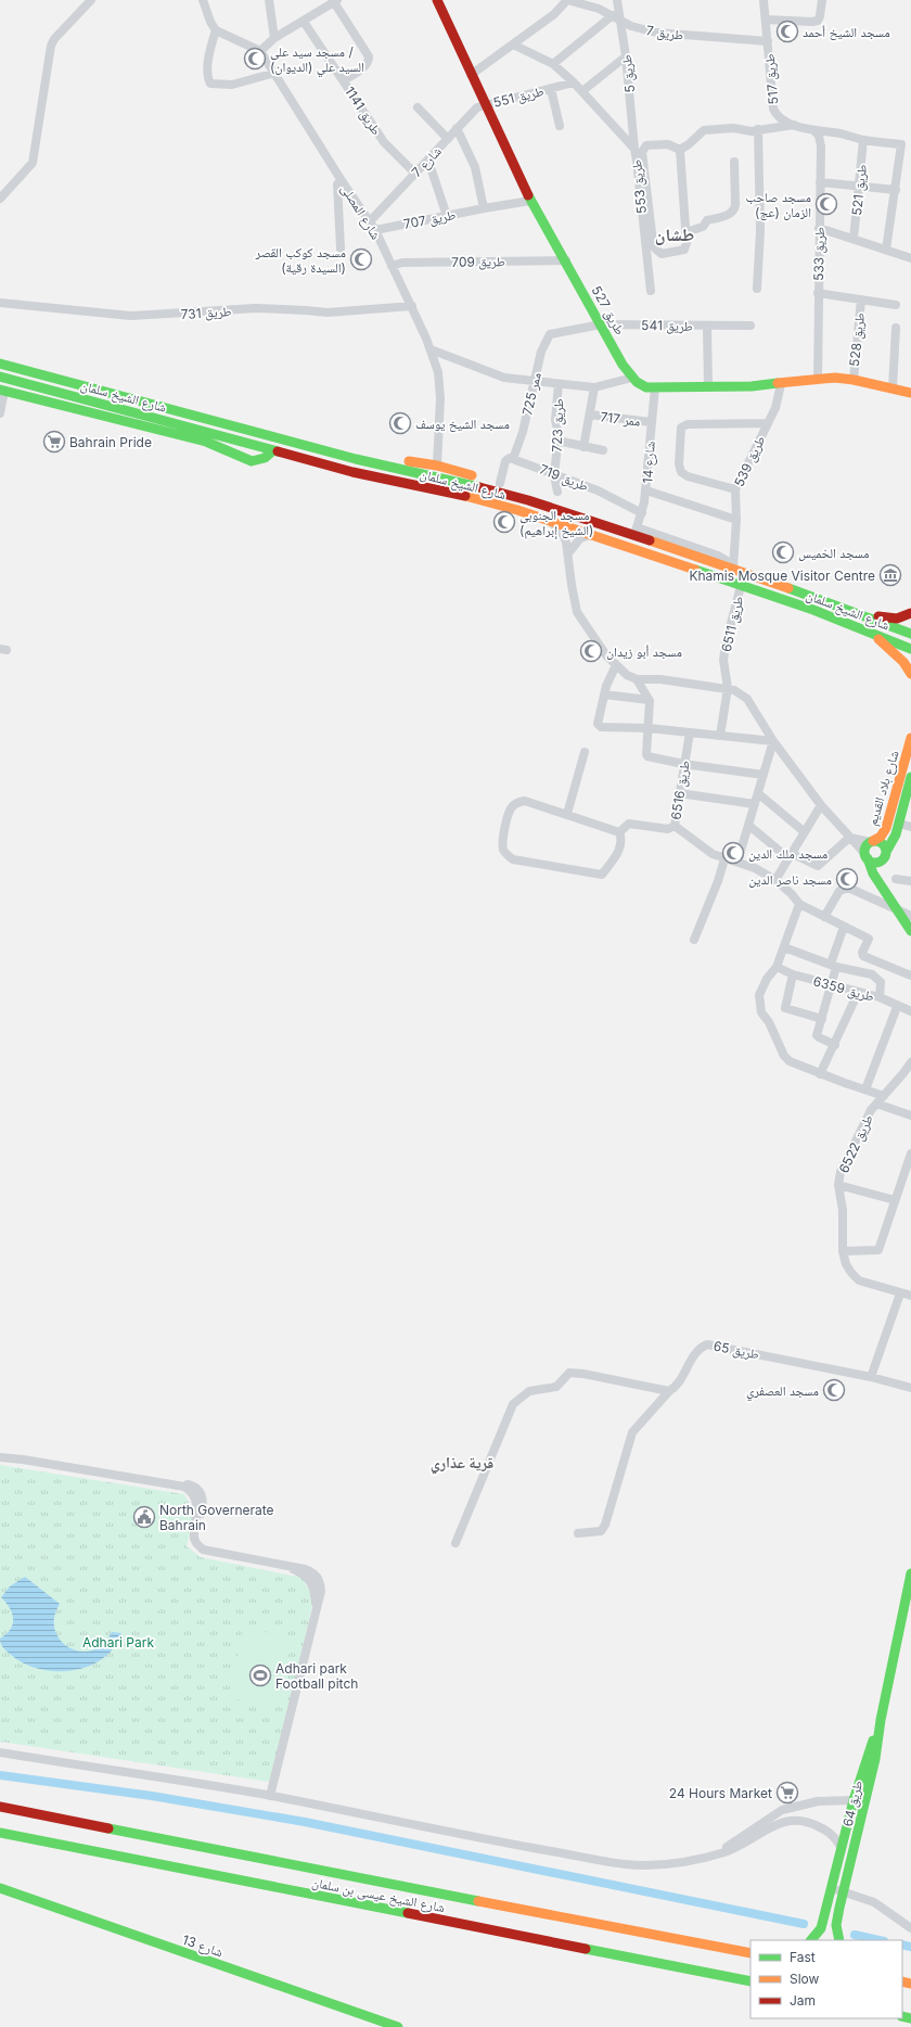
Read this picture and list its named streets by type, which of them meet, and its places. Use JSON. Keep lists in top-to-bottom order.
{
  "streets": {
    "main road": [
      "طريق 527",
      "شارع الشيخ سلمان",
      "شارع بلاد القديم",
      "طريق 64",
      "شارع الشيخ عيسى بن سلمان",
      "شارع 13"
    ],
    "street": [
      "طريق 7",
      "طريق 5",
      "طريق 517",
      "طريق 551",
      "طريق 1141",
      "شارع 7",
      "طريق 553",
      "طريق 521",
      "شارع المصلى",
      "طريق 707",
      "طريق 533",
      "طريق 709",
      "طريق 731",
      "طريق 541",
      "طريق 528",
      "ممر 725",
      "ممر 717",
      "طريق 723",
      "طريق 539",
      "شارع 14",
      "طريق 719",
      "طريق 6511",
      "طريق 6516",
      "طريق 6359",
      "طريق 6522",
      "طريق 65"
    ]
  },
  "crossings": [
    ["طريق 7", "طريق 5"],
    ["طريق 7", "طريق 517"],
    ["طريق 7", "طريق 553"],
    ["طريق 7", "طريق 527"],
    ["طريق 5", "طريق 553"],
    ["طريق 517", "طريق 521"],
    ["طريق 517", "طريق 533"],
    ["طريق 551", "شارع 7"],
    ["طريق 551", "طريق 553"],
    ["طريق 551", "طريق 527"],
    ["طريق 1141", "شارع 7"],
    ["شارع 7", "شارع المصلى"],
    ["شارع 7", "طريق 527"],
    ["شارع المصلى", "طريق 707"],
    ["شارع المصلى", "طريق 709"],
    ["شارع المصلى", "طريق 731"],
    ["طريق 707", "طريق 527"],
    ["طريق 533", "طريق 527"],
    ["طريق 709", "طريق 527"],
    ["طريق 527", "طريق 541"],
    ["طريق 527", "طريق 528"],
    ["طريق 527", "طريق 539"],
    ["طريق 527", "شارع 14"],
    ["طريق 541", "ممر 725"],
    ["ممر 725", "طريق 719"],
    ["شارع الشيخ سلمان", "طريق 539"],
    ["شارع الشيخ سلمان", "شارع 14"],
    ["شارع الشيخ سلمان", "طريق 6511"],
    ["ممر 717", "شارع 14"],
    ["طريق 723", "طريق 719"],
    ["شارع 14", "طريق 719"]
  ],
  "districts": ["طشان", "قرية عذاري"],
  "parks": ["Adhari Park"],
  "places": {
    "mosque": [
      "مسجد الشيخ أحمد",
      "مسجد سيد علي / السيد علي (الديوان)",
      "مسجد صاحب الزمان (عج)",
      "مسجد كوكب القصر (السيدة رقية)",
      "مسجد الشيخ يوسف",
      "مسجد الجنوبي (الشيخ إبراهيم)",
      "مسجد الخميس",
      "مسجد أبو زيدان",
      "مسجد ملك الدين",
      "مسجد ناصر الدين",
      "مسجد العصفري"
    ],
    "supermarket": ["Bahrain Pride", "24 Hours Market"],
    "museum": ["Khamis Mosque Visitor Centre"],
    "public building": ["North Governerate Bahrain"],
    "sports": ["Adhari park Football pitch"]
  },
  "legend": ["Fast", "Slow", "Jam"]
}
